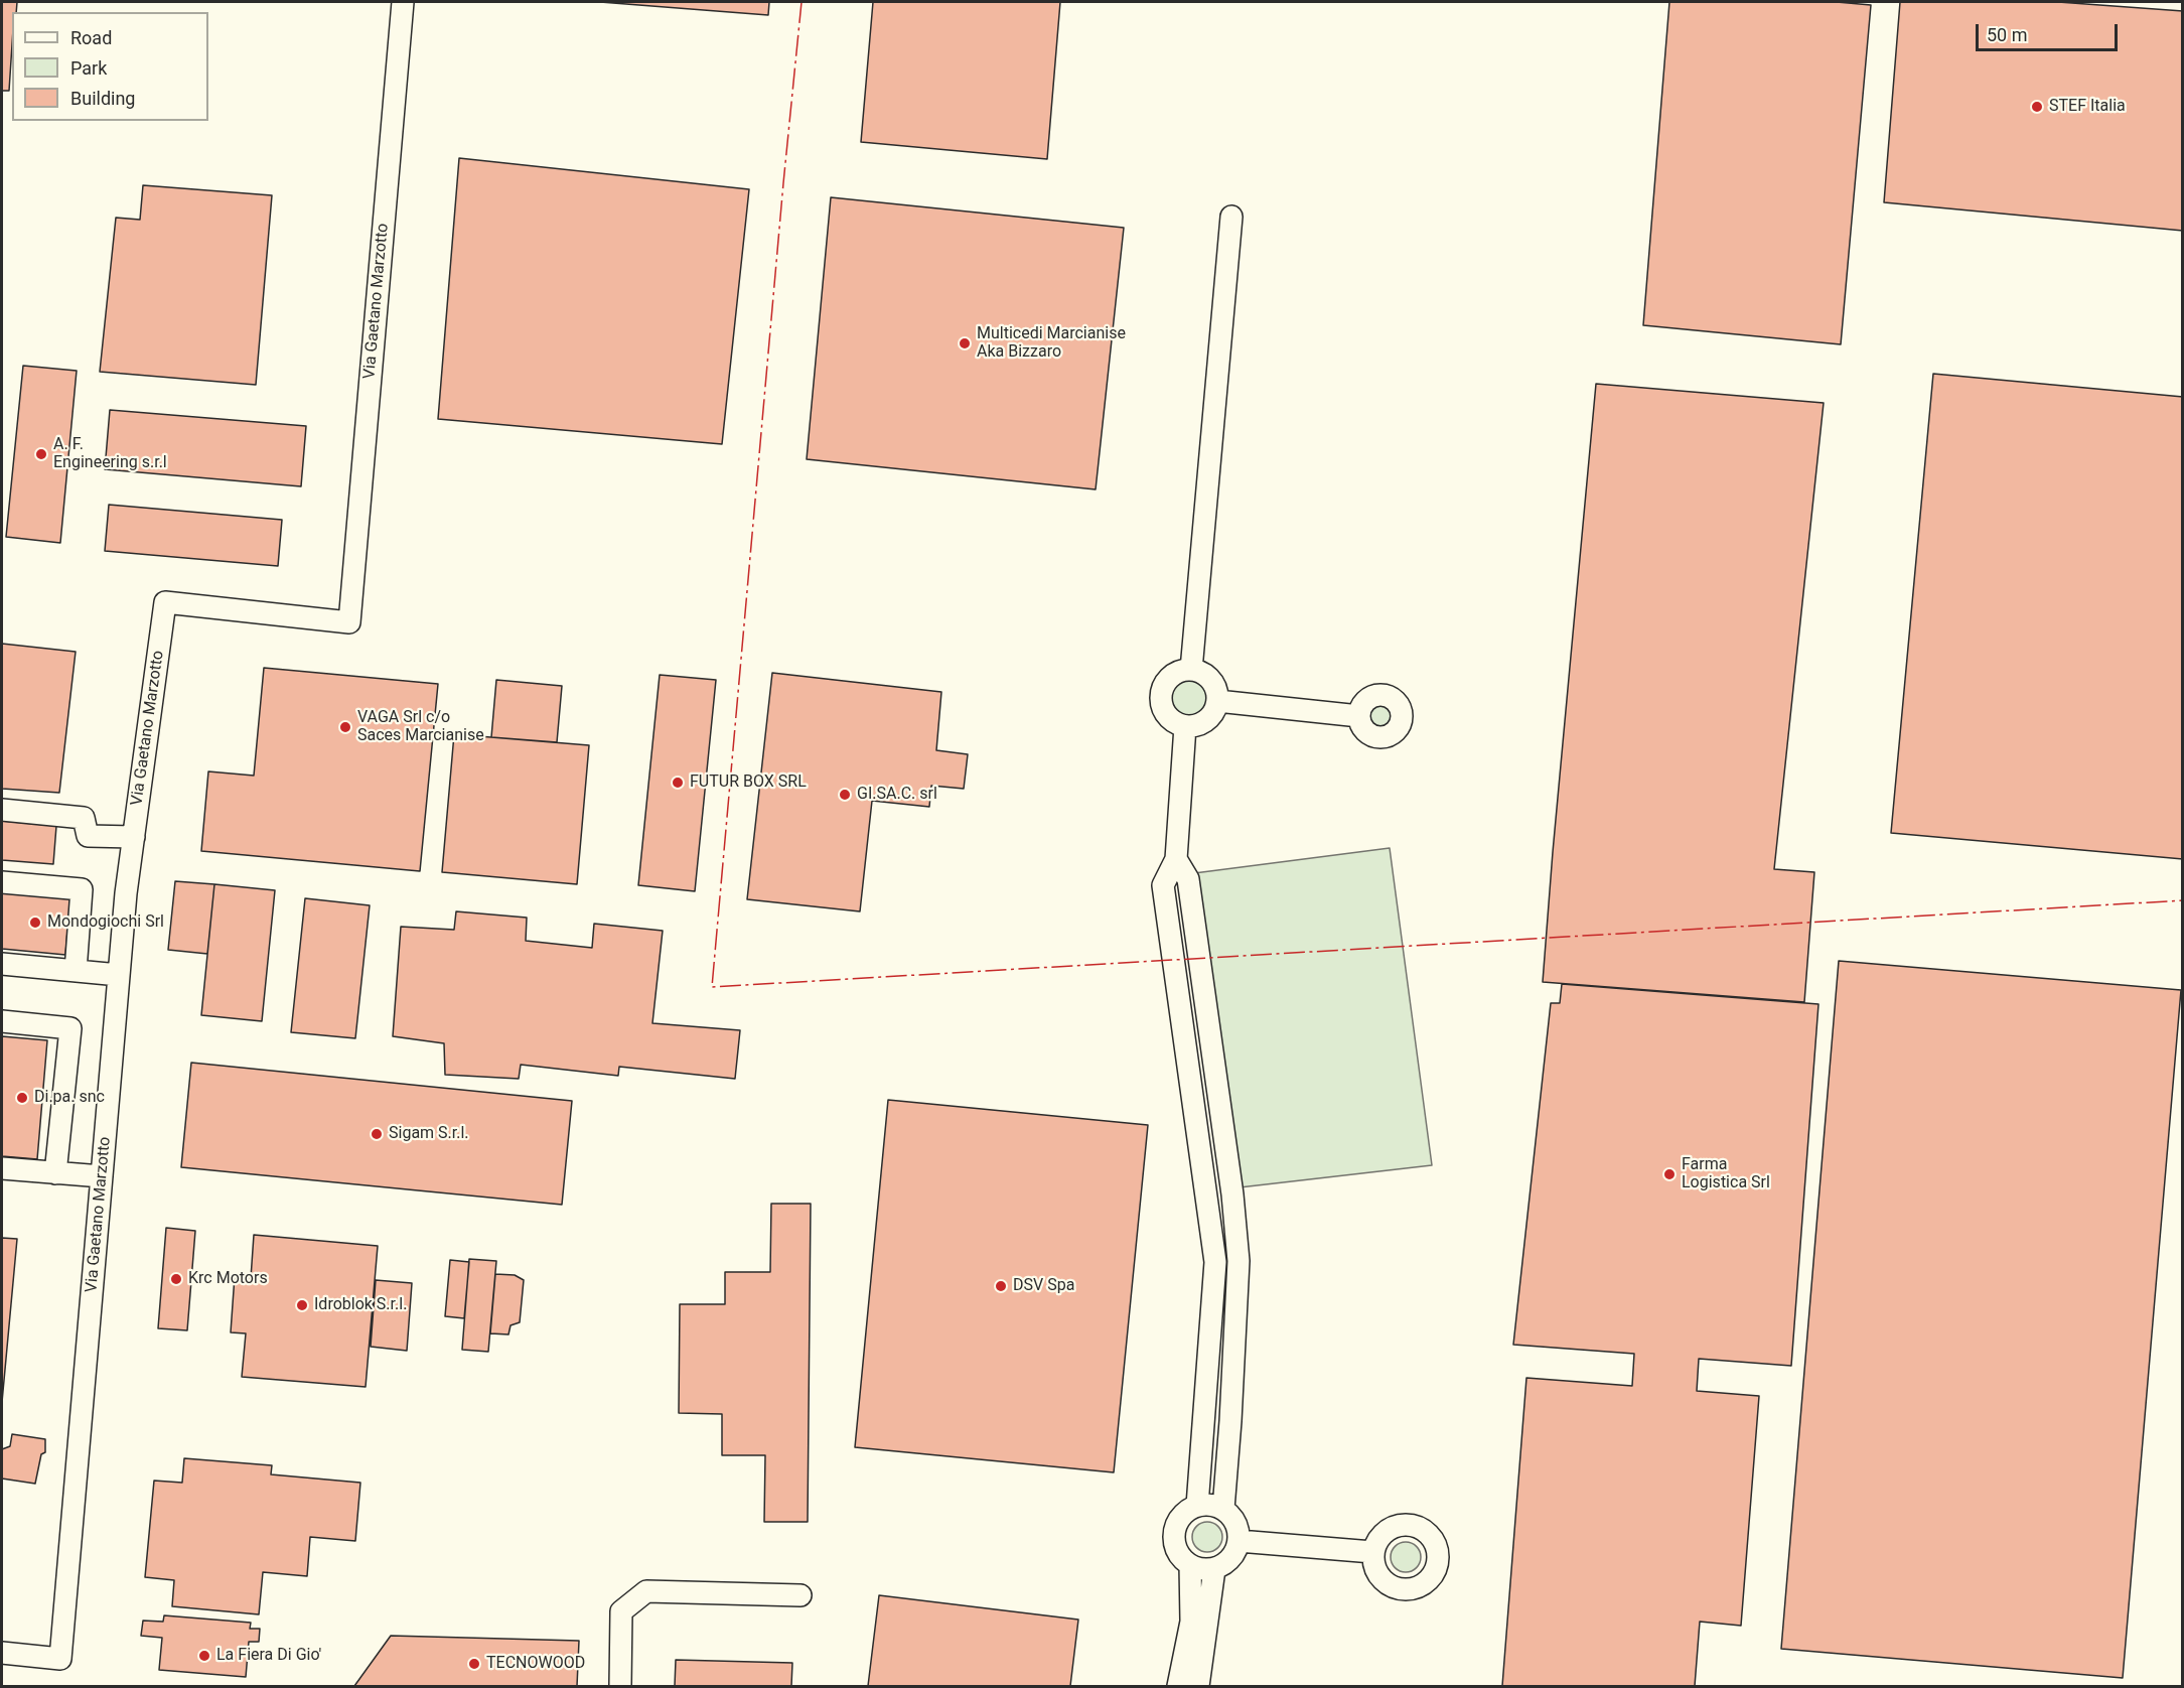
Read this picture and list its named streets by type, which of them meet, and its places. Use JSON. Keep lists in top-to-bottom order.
{
  "streets": {
    "street": ["Via Gaetano Marzotto"]
  },
  "places": [
    "STEF Italia",
    "Multicedi Marcianise Aka Bizzaro",
    "A. F. Engineering s.r.l",
    "VAGA Srl c/o Saces Marcianise",
    "FUTUR BOX SRL",
    "GI.SA.C. srl",
    "Mondogiochi Srl",
    "Di.pa. snc",
    "Sigam S.r.l.",
    "Farma Logistica Srl",
    "Krc Motors",
    "DSV Spa",
    "Idroblok S.r.l.",
    "La Fiera Di Gio'",
    "TECNOWOOD"
  ],
  "legend": ["Road", "Park", "Building"],
  "scale_bar": "50 m"
}
